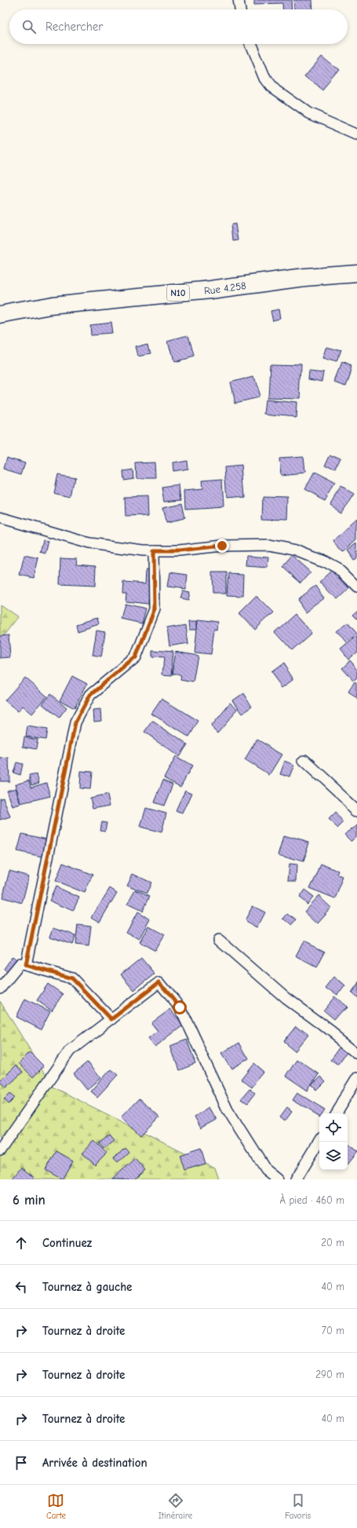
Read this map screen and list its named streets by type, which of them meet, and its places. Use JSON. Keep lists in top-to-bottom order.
{
  "streets": {
    "highway": ["Rue 4.258", "N10"]
  },
  "page": {
    "search": "Rechercher",
    "heading": ["6 min", "À pied · 460 m"],
    "list": [
      ["Continuez", "20 m"],
      ["Tournez à gauche", "40 m"],
      ["Tournez à droite", "70 m"],
      ["Tournez à droite", "290 m"],
      ["Tournez à droite", "40 m"],
      "Arrivée à destination"
    ],
    "nav": ["Carte", "Itinéraire", "Favoris"]
  }
}
